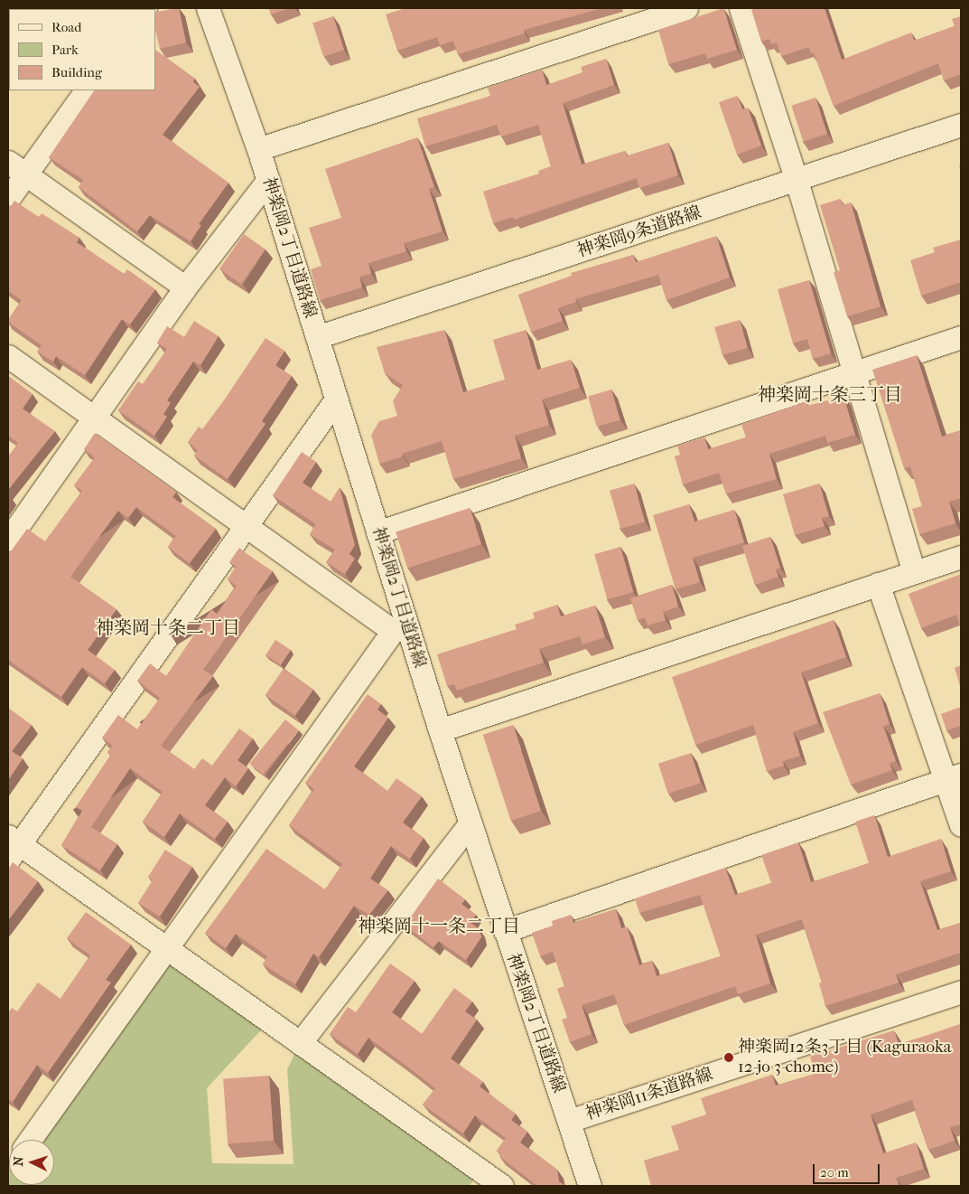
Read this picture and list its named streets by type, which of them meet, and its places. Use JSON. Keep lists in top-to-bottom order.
{
  "streets": {
    "street": ["神楽岡9条道路線", "神楽岡2丁目道路線", "神楽岡11条道路線"]
  },
  "crossings": [
    ["神楽岡9条道路線", "神楽岡2丁目道路線"],
    ["神楽岡2丁目道路線", "神楽岡11条道路線"]
  ],
  "districts": ["神楽岡十条三丁目", "神楽岡十条二丁目", "神楽岡十一条二丁目"],
  "places": ["神楽岡12条3丁目 (Kaguraoka 12-jo 3-chome)"],
  "legend": ["Road", "Park", "Building"],
  "scale_bar": "20 m",
  "north": "left"
}
